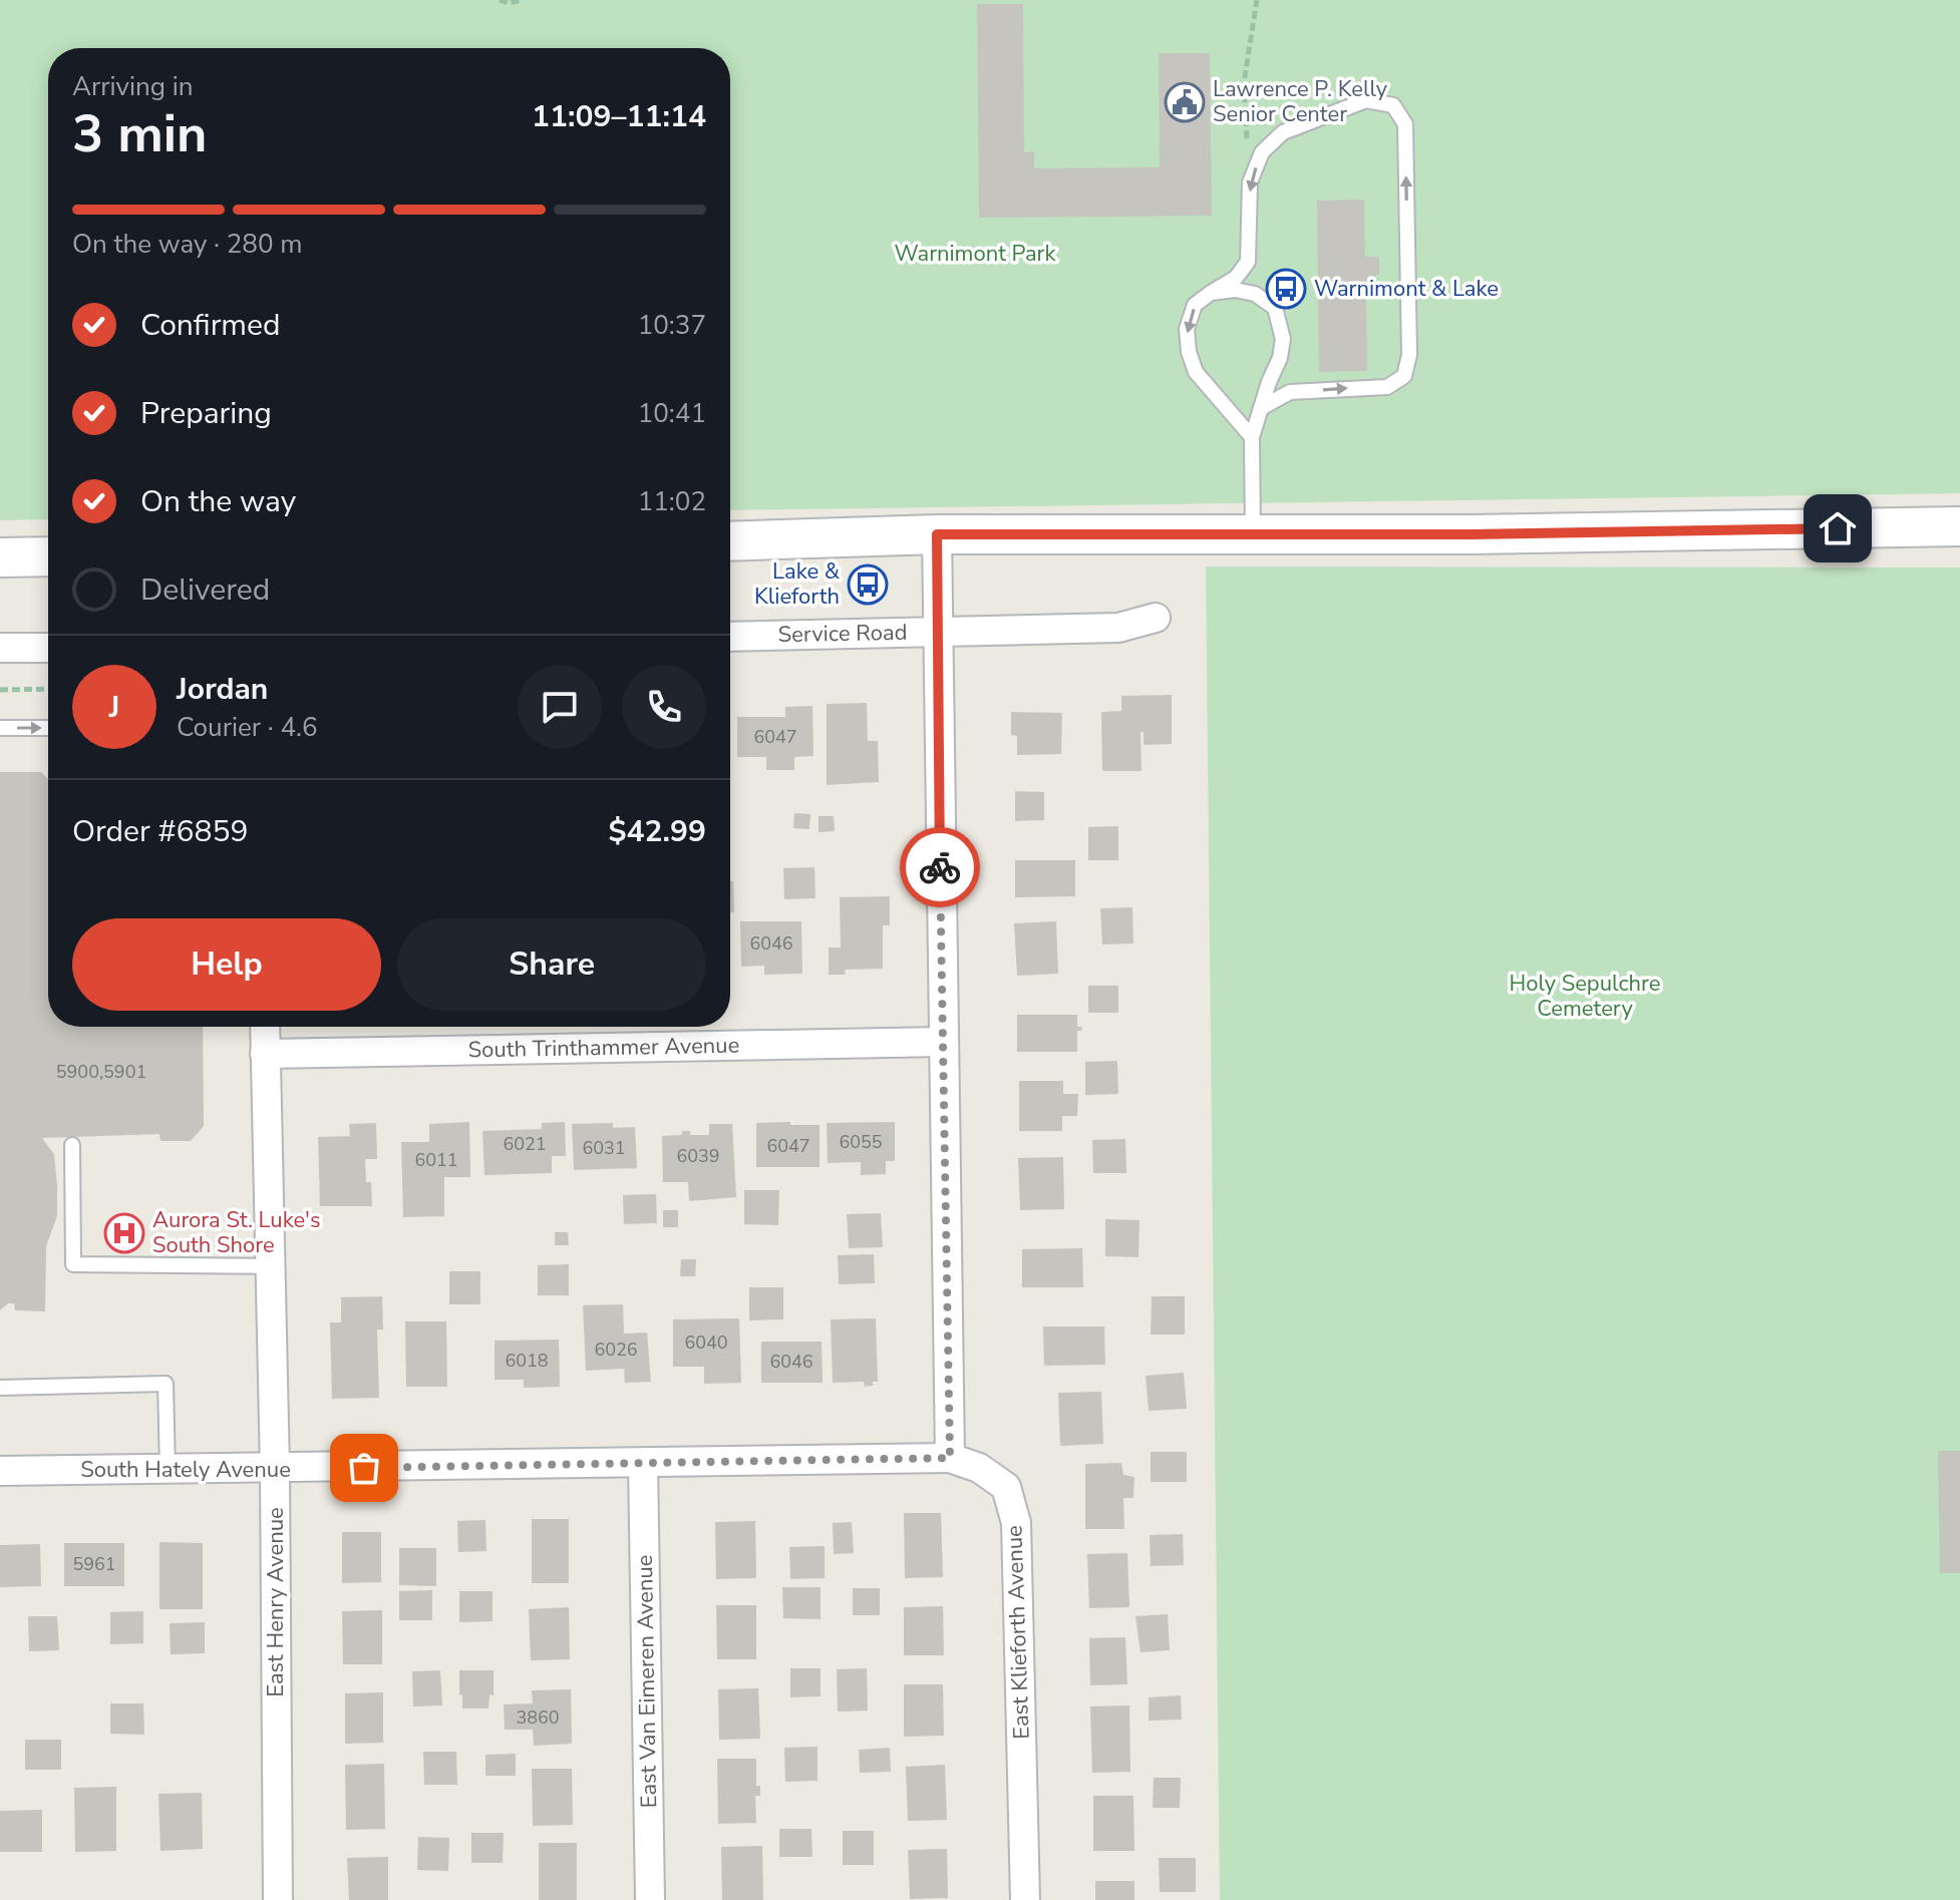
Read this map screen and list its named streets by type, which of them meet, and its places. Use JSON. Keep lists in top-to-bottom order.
{
  "streets": {
    "street": [
      "Service Road",
      "South Trinthammer Avenue",
      "South Hately Avenue",
      "East Henry Avenue",
      "East Klieforth Avenue",
      "East Van Eimeren Avenue"
    ]
  },
  "crossings": [
    ["South Trinthammer Avenue", "East Henry Avenue"],
    ["South Hately Avenue", "East Henry Avenue"],
    ["South Hately Avenue", "East Klieforth Avenue"],
    ["South Hately Avenue", "East Van Eimeren Avenue"]
  ],
  "parks": ["Warnimont Park", "Holy Sepulchre Cemetery"],
  "places": {
    "public building": ["Lawrence P. Kelly Senior Center"],
    "bus stop": ["Warnimont & Lake", "Lake & Klieforth"],
    "hospital": ["Aurora St. Luke's South Shore"]
  },
  "house_numbers": [
    "6047",
    "6046",
    "5900,5901",
    "6055",
    "6021",
    "6047",
    "6031",
    "6039",
    "6011",
    "6040",
    "6026",
    "6018",
    "6046",
    "5961",
    "3860"
  ],
  "page": {
    "heading": ["3 min", "Arriving in", "11:09–11:14"],
    "panel": [
      "Jordan",
      "Courier · 4.6",
      "Order #6859",
      "$42.99"
    ],
    "bar": "On the way · 280 m",
    "list": [
      ["Confirmed", "10:37"],
      ["Preparing", "10:41"],
      ["On the way", "11:02"],
      "Delivered"
    ],
    "round": "J",
    "buttons": ["Help", "Share"]
  }
}
